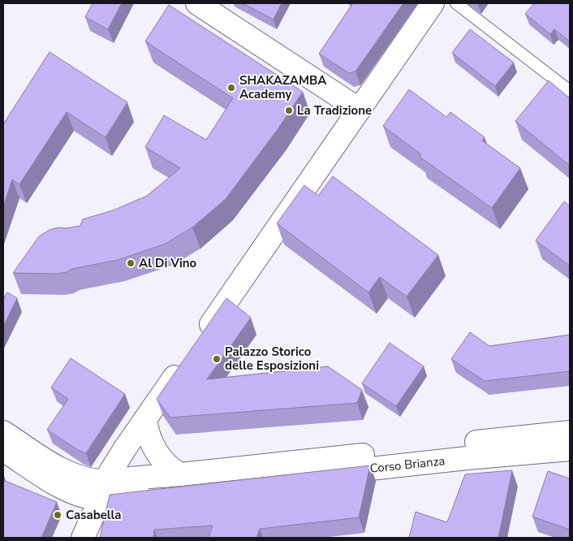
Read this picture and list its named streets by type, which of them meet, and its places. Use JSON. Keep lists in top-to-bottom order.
{
  "streets": {
    "main road": ["Corso Brianza"]
  },
  "places": [
    "SHAKAZAMBA Academy",
    "La Tradizione",
    "Al Di Vino",
    "Palazzo Storico delle Esposizioni",
    "Casabella"
  ]
}
